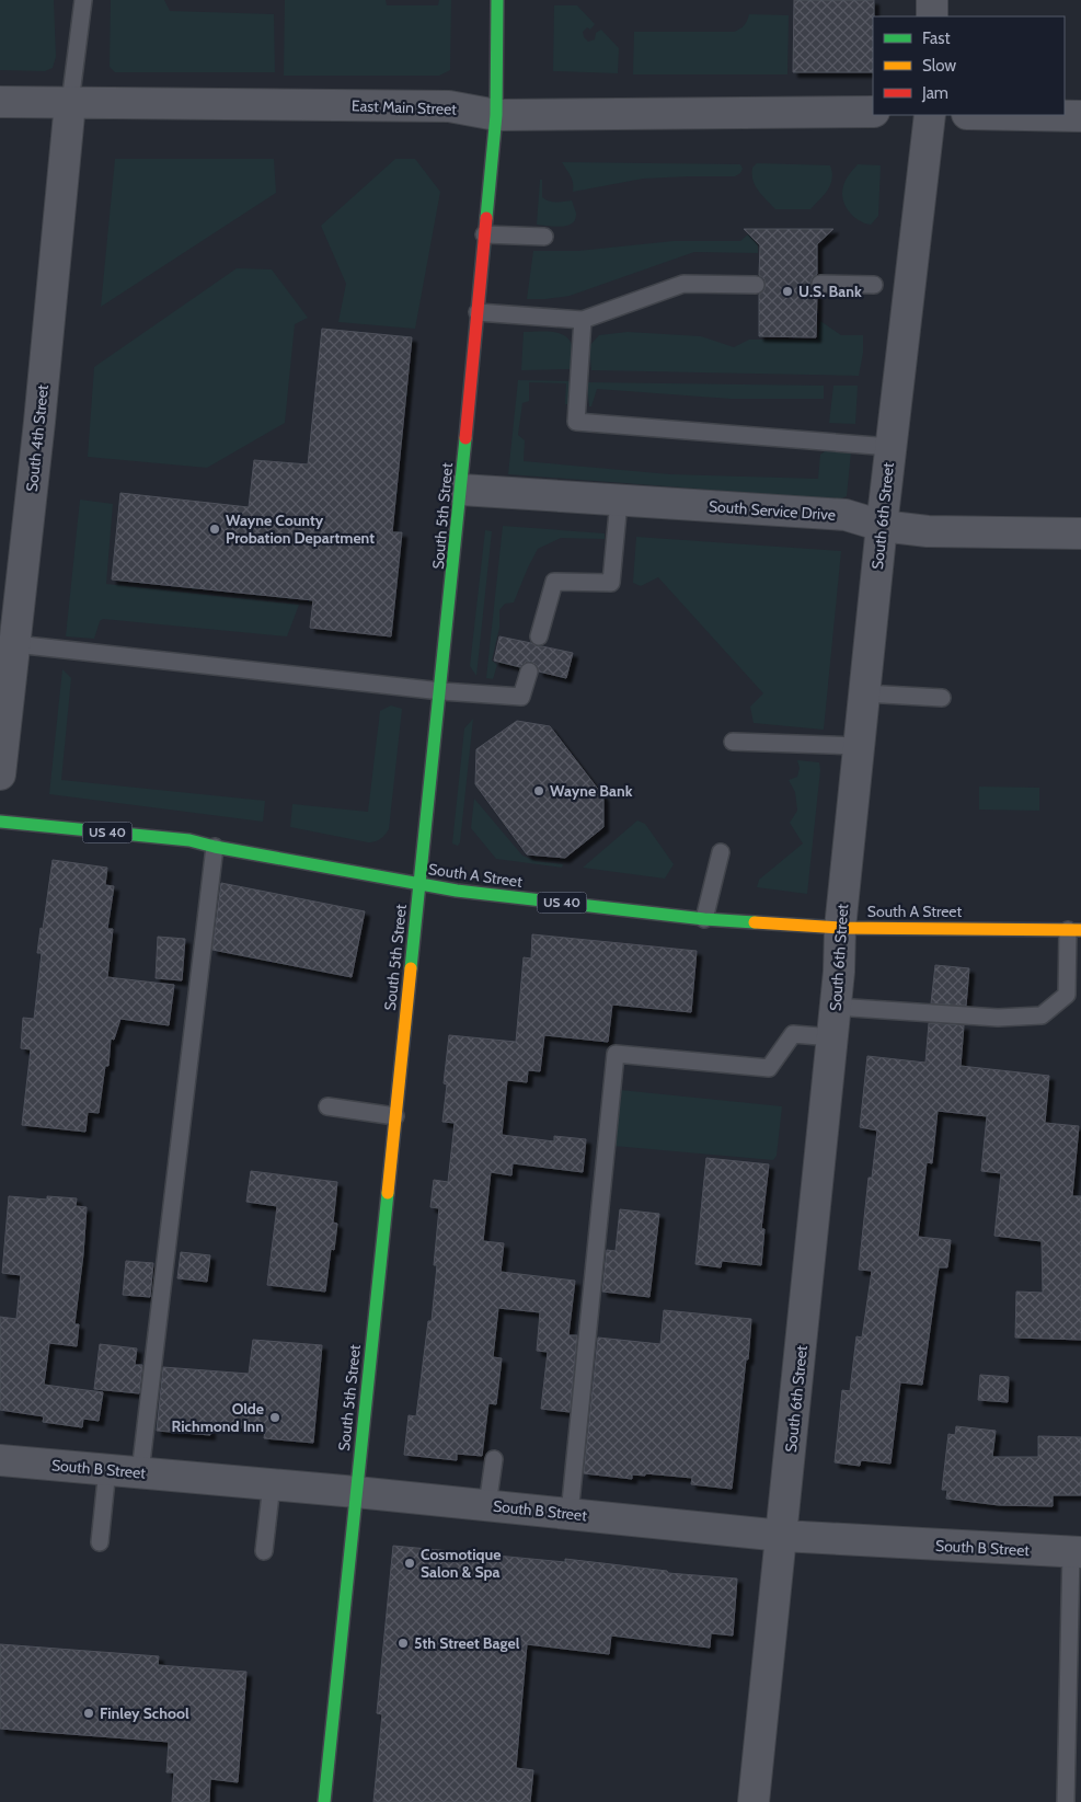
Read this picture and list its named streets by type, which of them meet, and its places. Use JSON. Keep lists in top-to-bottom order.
{
  "streets": {
    "street": [
      "East Main Street",
      "South 4th Street",
      "South Service Drive",
      "South 5th Street",
      "South 6th Street",
      "US 40",
      "South A Street",
      "South B Street"
    ]
  },
  "crossings": [
    ["East Main Street", "South 4th Street"],
    ["East Main Street", "South 5th Street"],
    ["South Service Drive", "South 5th Street"],
    ["South Service Drive", "South 6th Street"],
    ["South 5th Street", "South A Street"],
    ["South 5th Street", "South B Street"],
    ["South 6th Street", "South A Street"],
    ["South 6th Street", "South B Street"]
  ],
  "places": [
    "U.S. Bank",
    "Wayne County Probation Department",
    "Wayne Bank",
    "Olde Richmond Inn",
    "Cosmotique Salon & Spa",
    "5th Street Bagel",
    "Finley School"
  ],
  "legend": ["Fast", "Slow", "Jam"]
}
